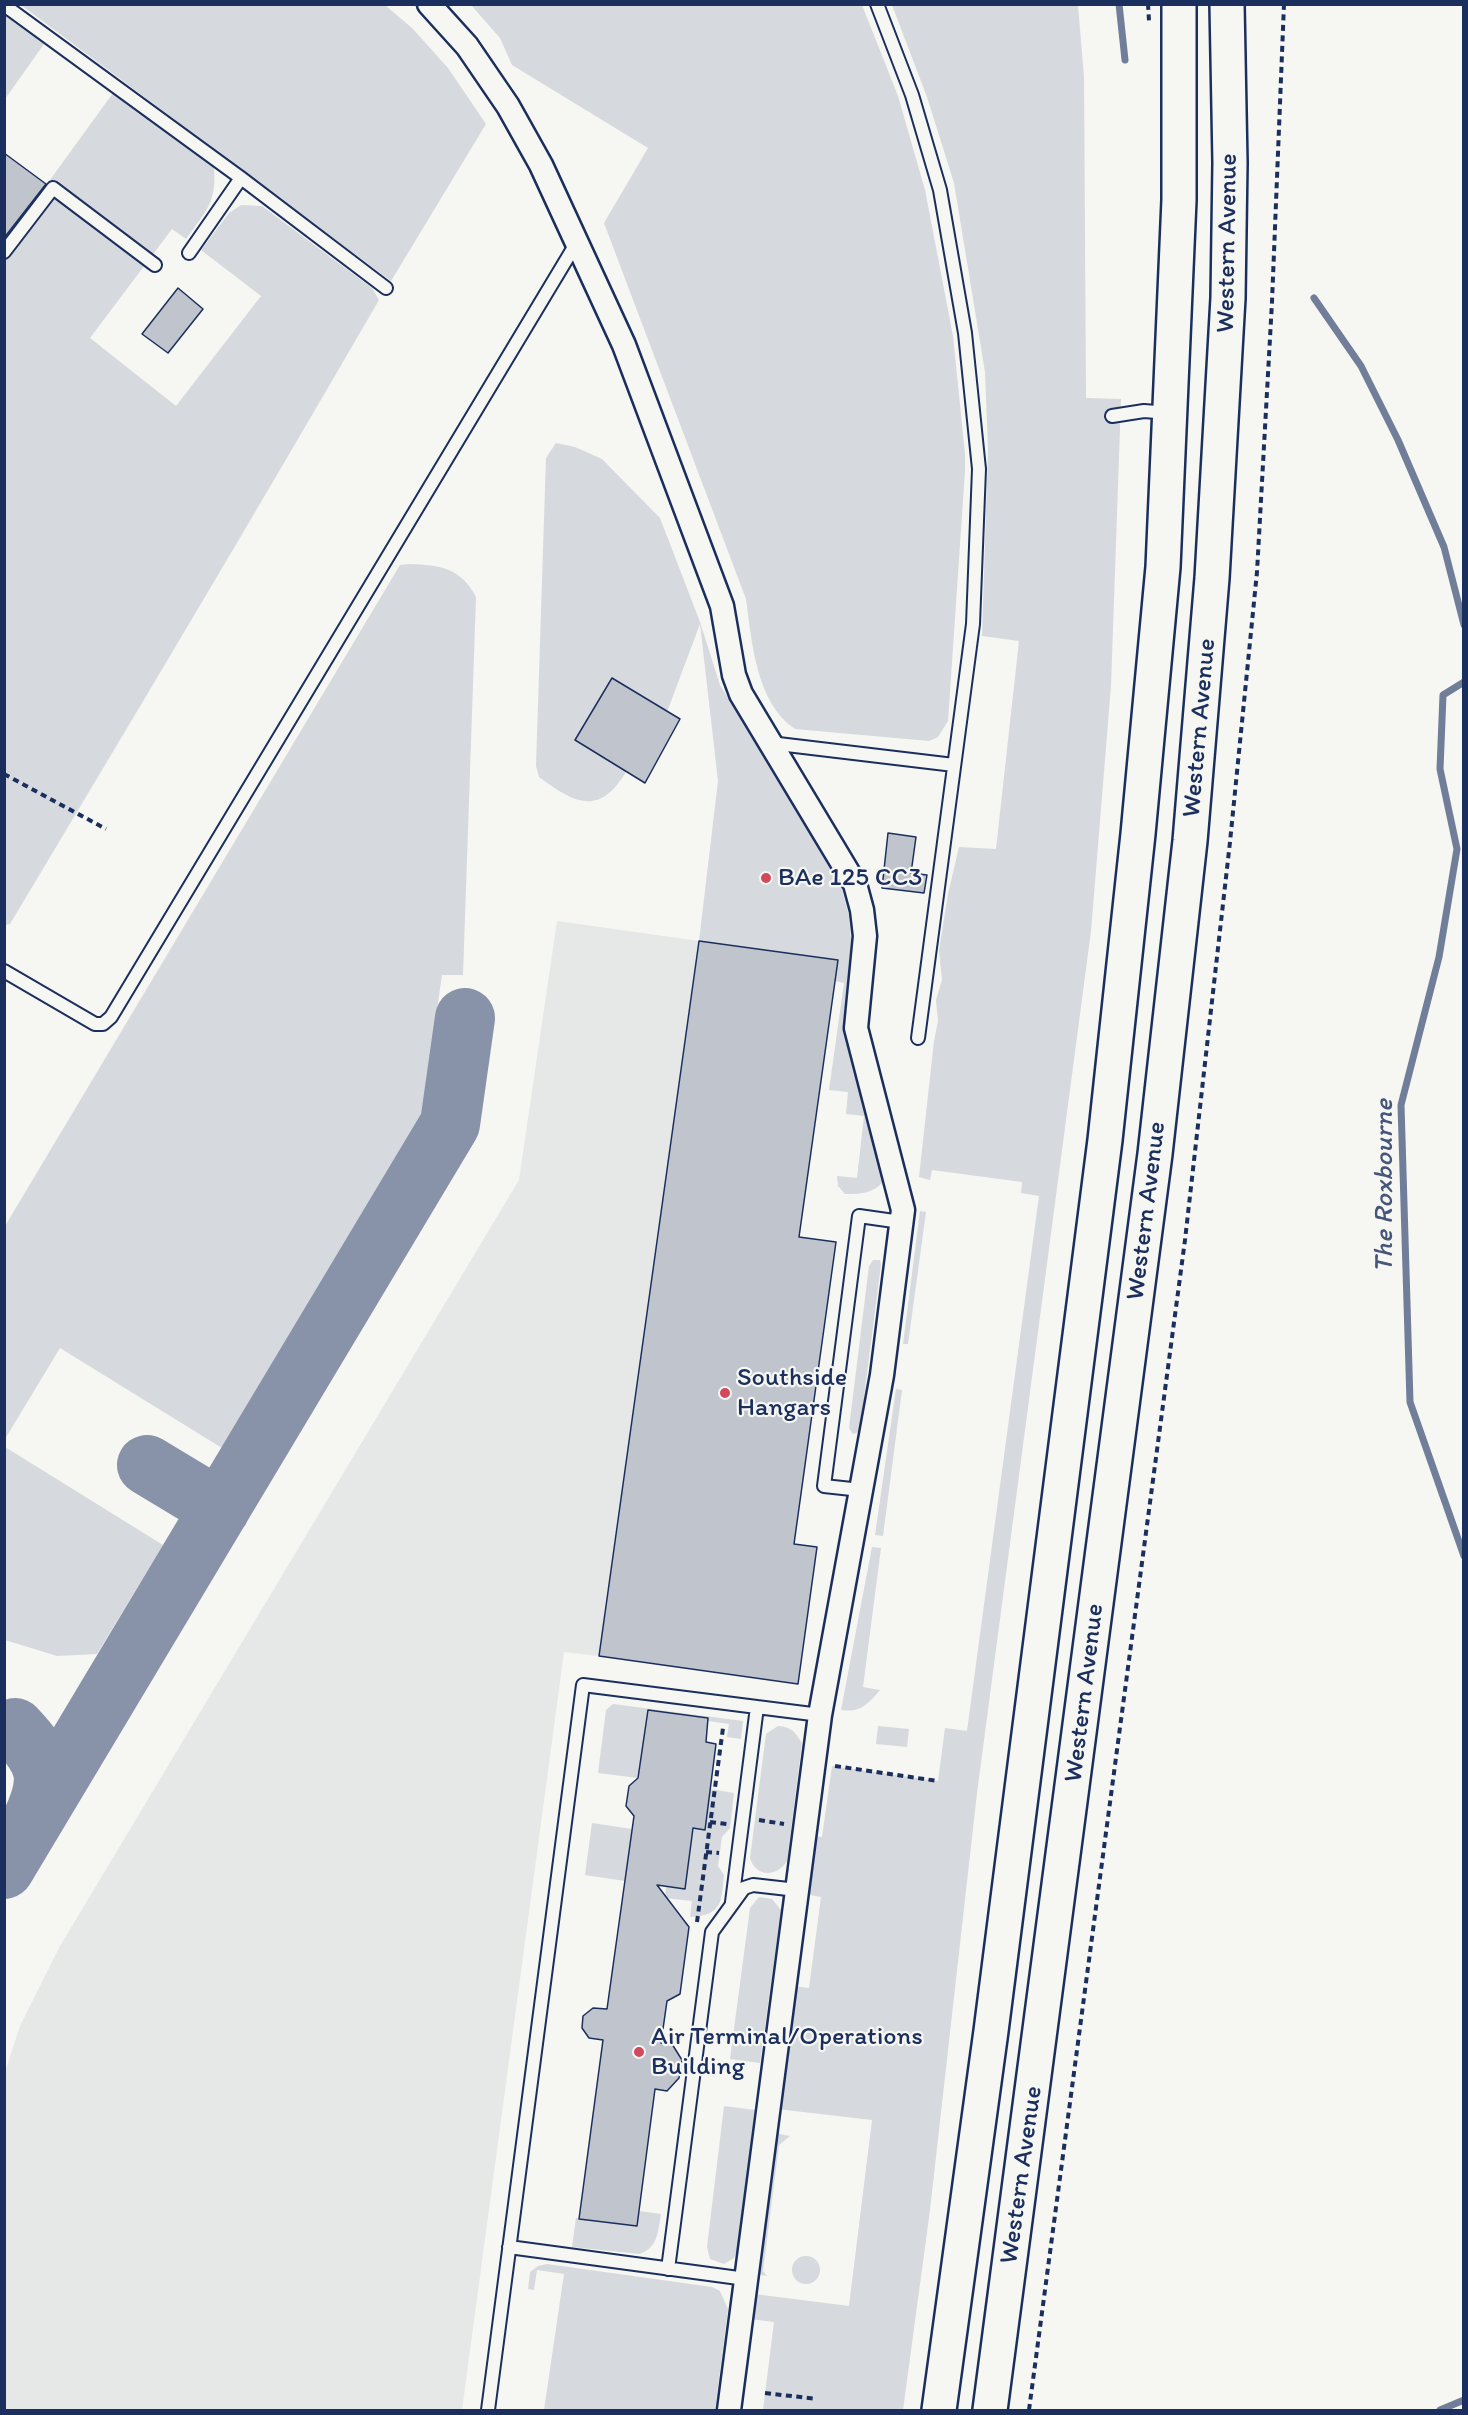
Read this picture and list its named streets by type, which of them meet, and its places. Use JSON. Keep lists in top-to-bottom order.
{
  "streets": {
    "highway": ["Western Avenue"]
  },
  "water": ["The Roxbourne"],
  "places": ["BAe 125 CC3", "Southside Hangars", "Air Terminal/Operations Building"]
}
